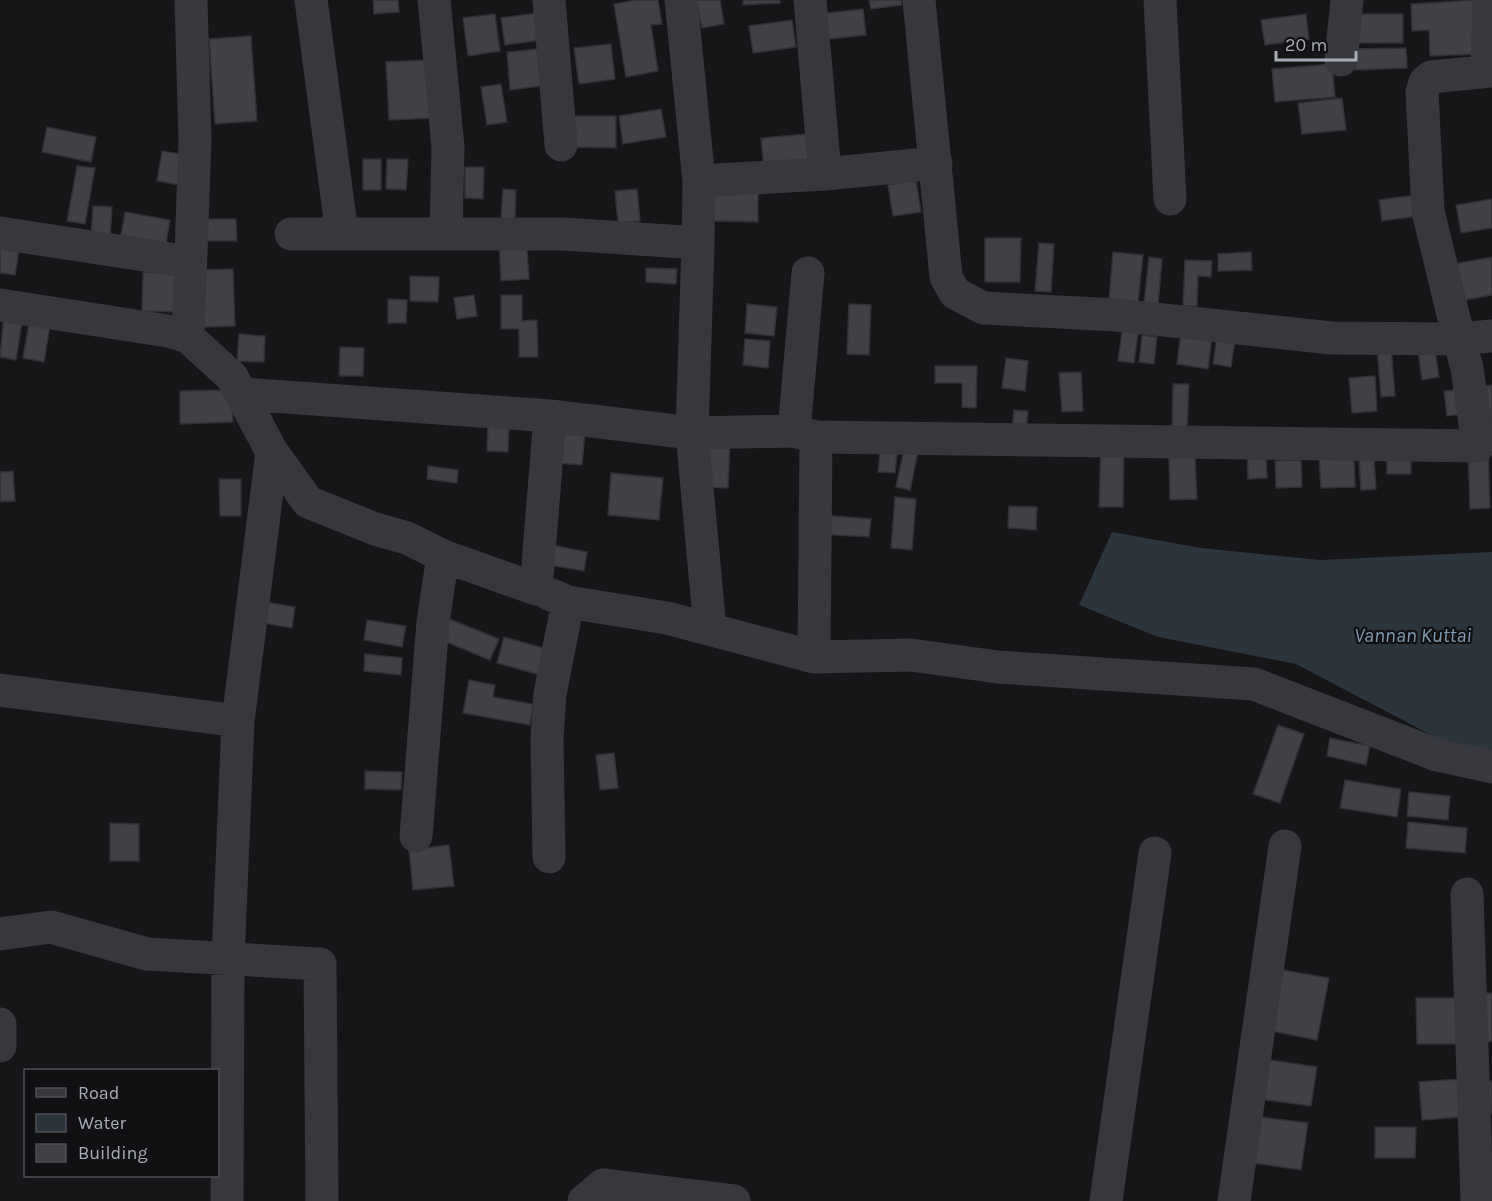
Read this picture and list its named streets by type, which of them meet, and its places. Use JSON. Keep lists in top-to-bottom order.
{
  "water": ["Vannan Kuttai"],
  "legend": ["Road", "Water", "Building"],
  "scale_bar": "20 m"
}
